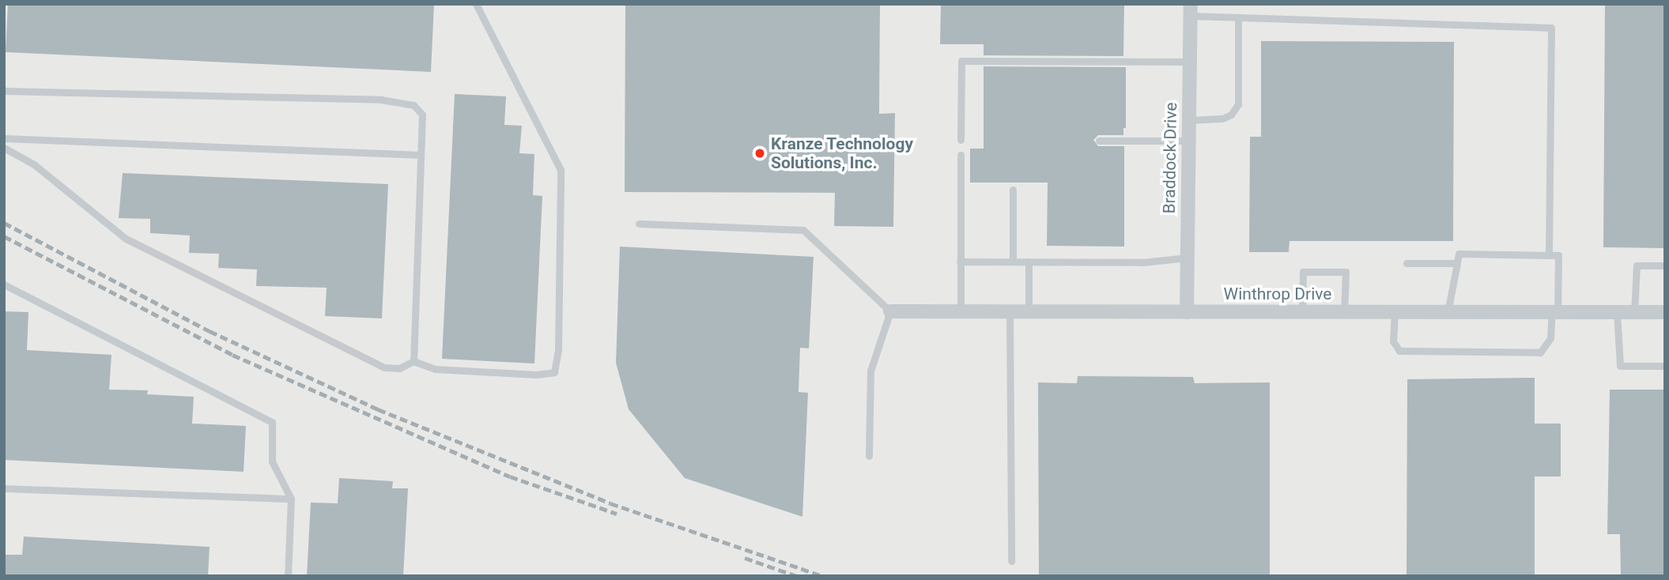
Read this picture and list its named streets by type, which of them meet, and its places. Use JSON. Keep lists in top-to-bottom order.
{
  "streets": {
    "street": ["Braddock Drive", "Winthrop Drive"]
  },
  "crossings": [
    ["Braddock Drive", "Winthrop Drive"]
  ],
  "places": ["Kranze Technology Solutions, Inc."]
}
